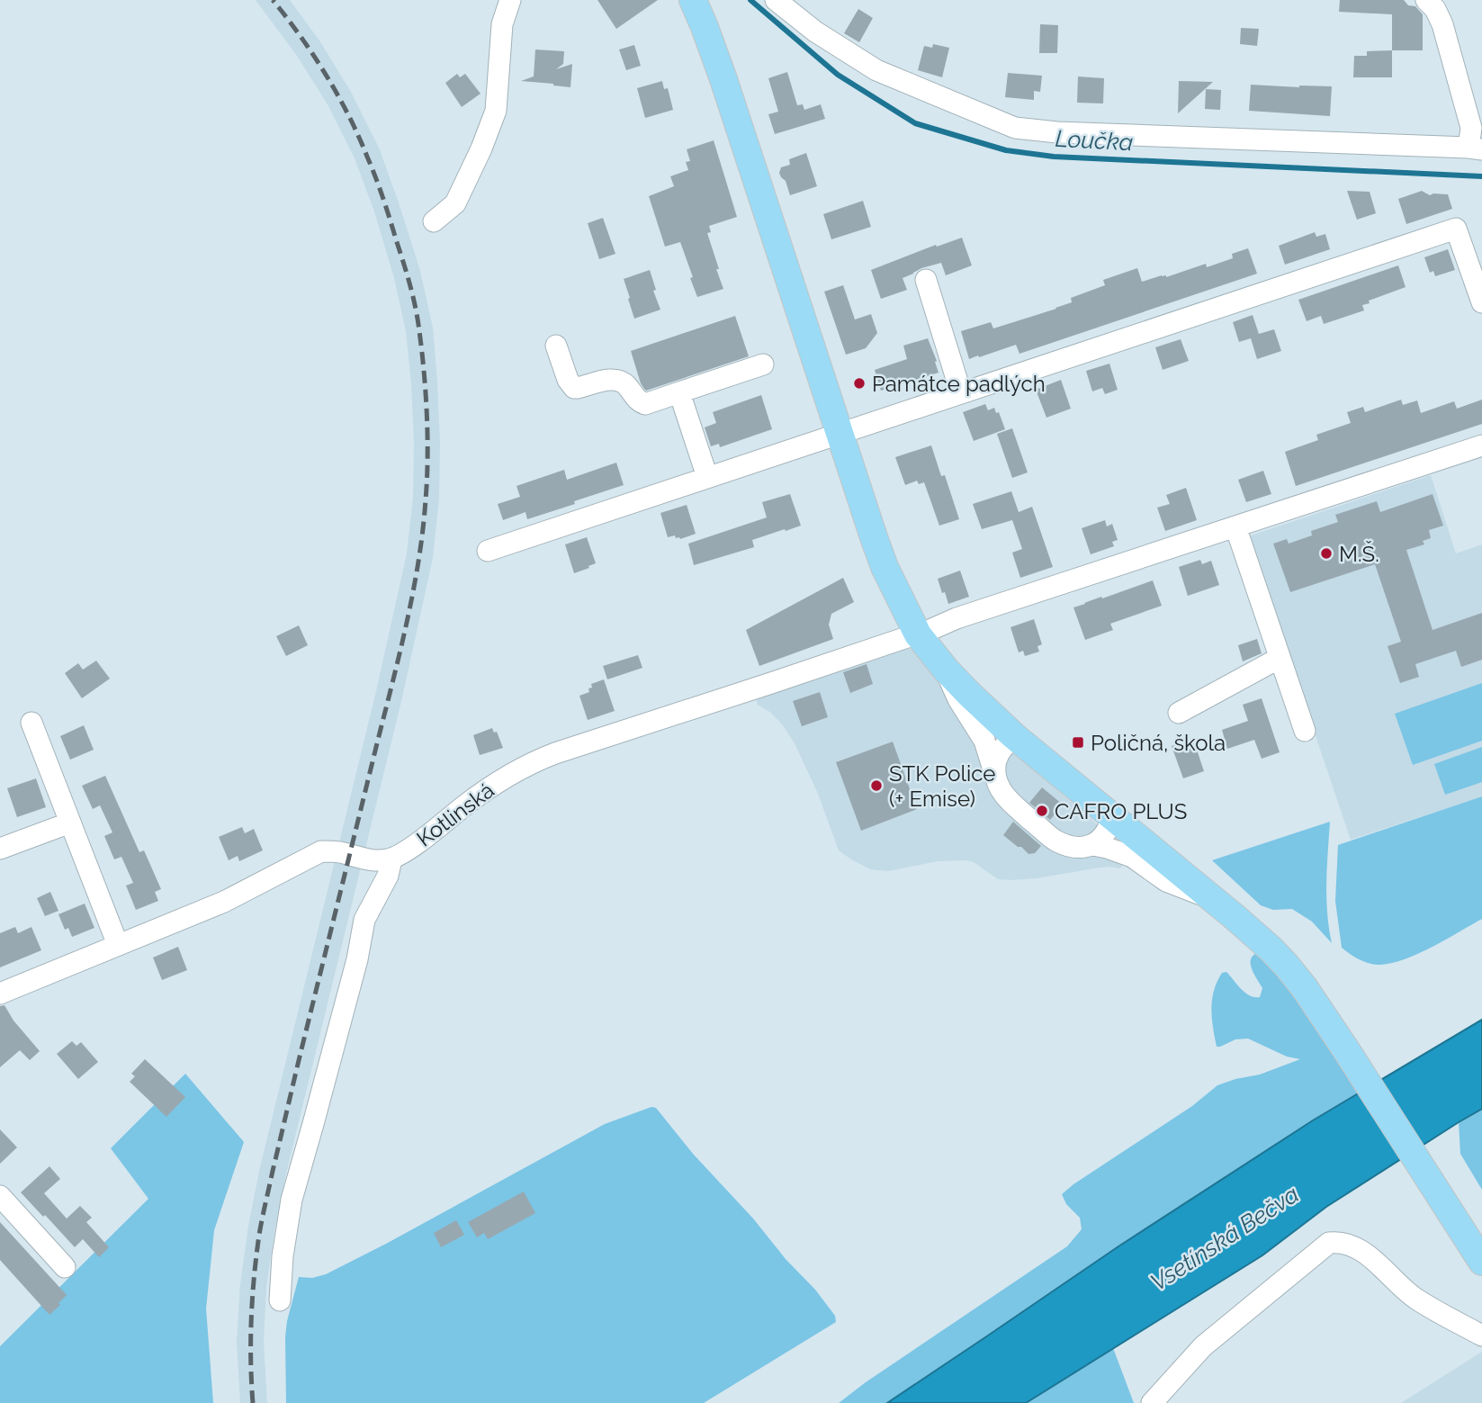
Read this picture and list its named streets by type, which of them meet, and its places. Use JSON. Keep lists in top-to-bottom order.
{
  "streets": {
    "street": ["Kotlinská"]
  },
  "water": ["Loučka", "Vsetínská Bečva"],
  "places": {
    "other": [
      "Památce padlých",
      "M.Š.",
      "STK Police (+ Emise)",
      "CAFRO PLUS"
    ],
    "transit": ["Poličná, škola"]
  }
}
